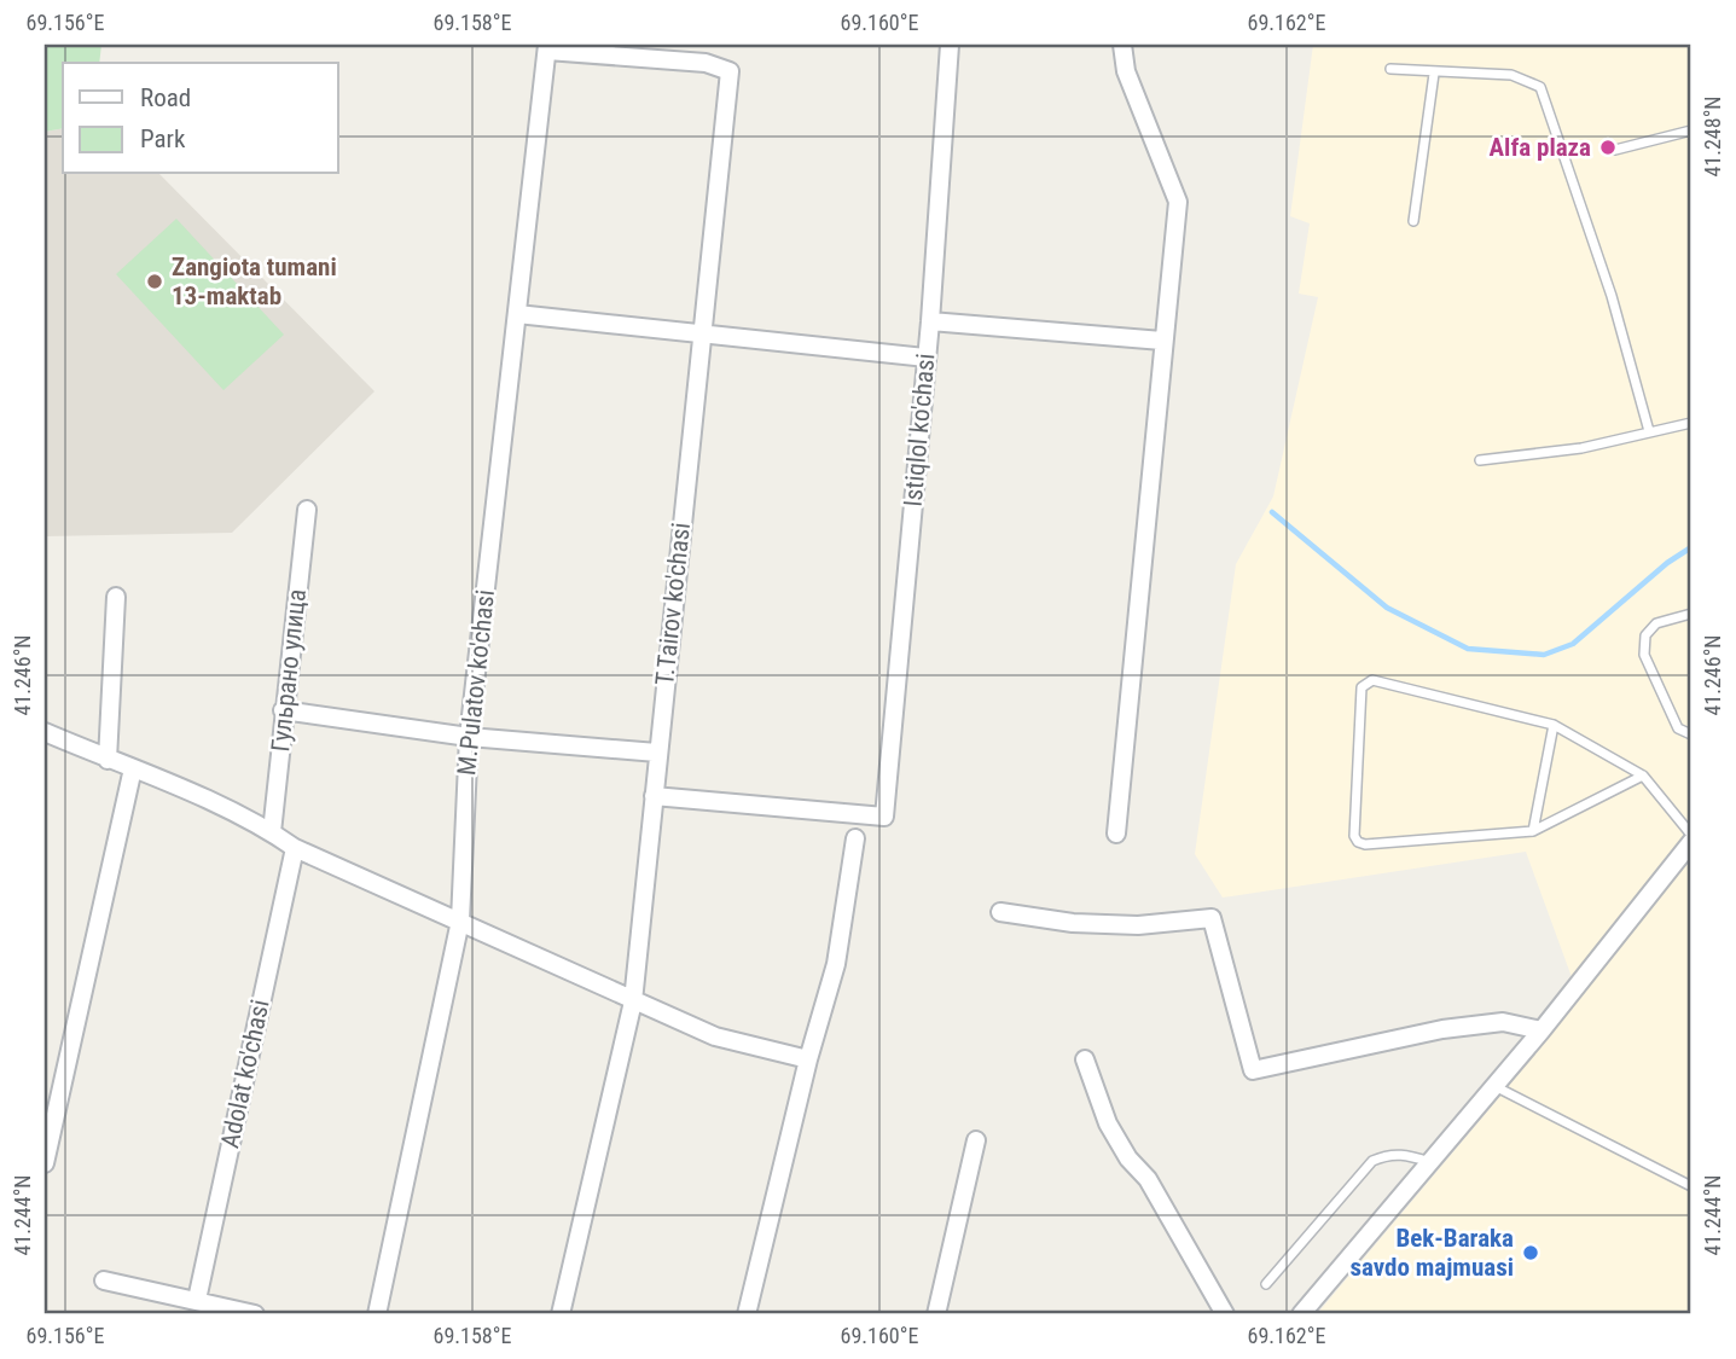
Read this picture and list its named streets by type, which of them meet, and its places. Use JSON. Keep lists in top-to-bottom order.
{
  "streets": {
    "street": [
      "Istiqlol ko'chasi",
      "T.Tairov ko'chasi",
      "Гульрано улица",
      "M.Pulatov ko'chasi",
      "Adolat ko'chasi"
    ]
  },
  "crossings": [
    ["Istiqlol ko'chasi", "T.Tairov ko'chasi"],
    ["T.Tairov ko'chasi", "M.Pulatov ko'chasi"]
  ],
  "places": ["Alfa plaza", "Zangiota tumani 13-maktab", "Bek-Baraka savdo majmuasi"],
  "legend": ["Road", "Park"],
  "coordinates": [
    "69.156°E",
    "69.158°E",
    "69.160°E",
    "69.162°E",
    "41.248°N",
    "41.246°N",
    "41.244°N"
  ]
}
